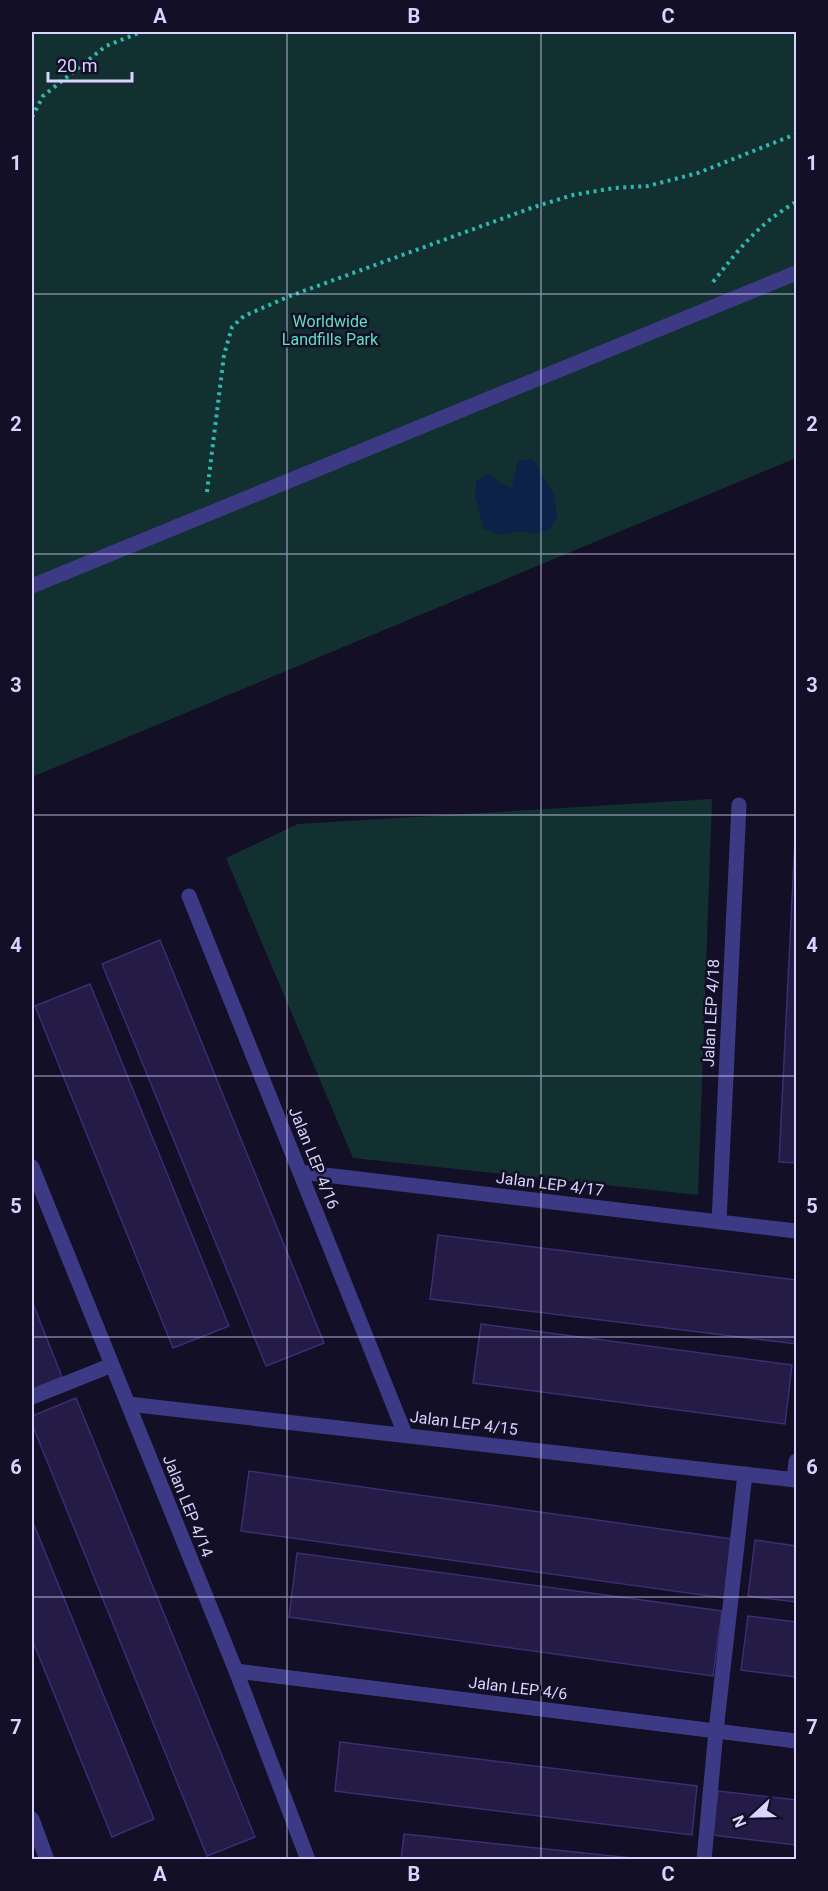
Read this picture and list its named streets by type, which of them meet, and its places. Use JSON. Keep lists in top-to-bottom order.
{
  "streets": {
    "street": [
      "Jalan LEP 4/18",
      "Jalan LEP 4/16",
      "Jalan LEP 4/17",
      "Jalan LEP 4/15",
      "Jalan LEP 4/14",
      "Jalan LEP 4/6"
    ]
  },
  "crossings": [
    ["Jalan LEP 4/18", "Jalan LEP 4/17"],
    ["Jalan LEP 4/16", "Jalan LEP 4/17"],
    ["Jalan LEP 4/16", "Jalan LEP 4/15"],
    ["Jalan LEP 4/15", "Jalan LEP 4/14"],
    ["Jalan LEP 4/14", "Jalan LEP 4/6"]
  ],
  "parks": ["Worldwide Landfills Park"],
  "scale_bar": "20 m",
  "north": "left",
  "grid": {
    "columns": ["A", "B", "C"],
    "rows": [
      "1",
      "2",
      "3",
      "4",
      "5",
      "6",
      "7"
    ]
  }
}
